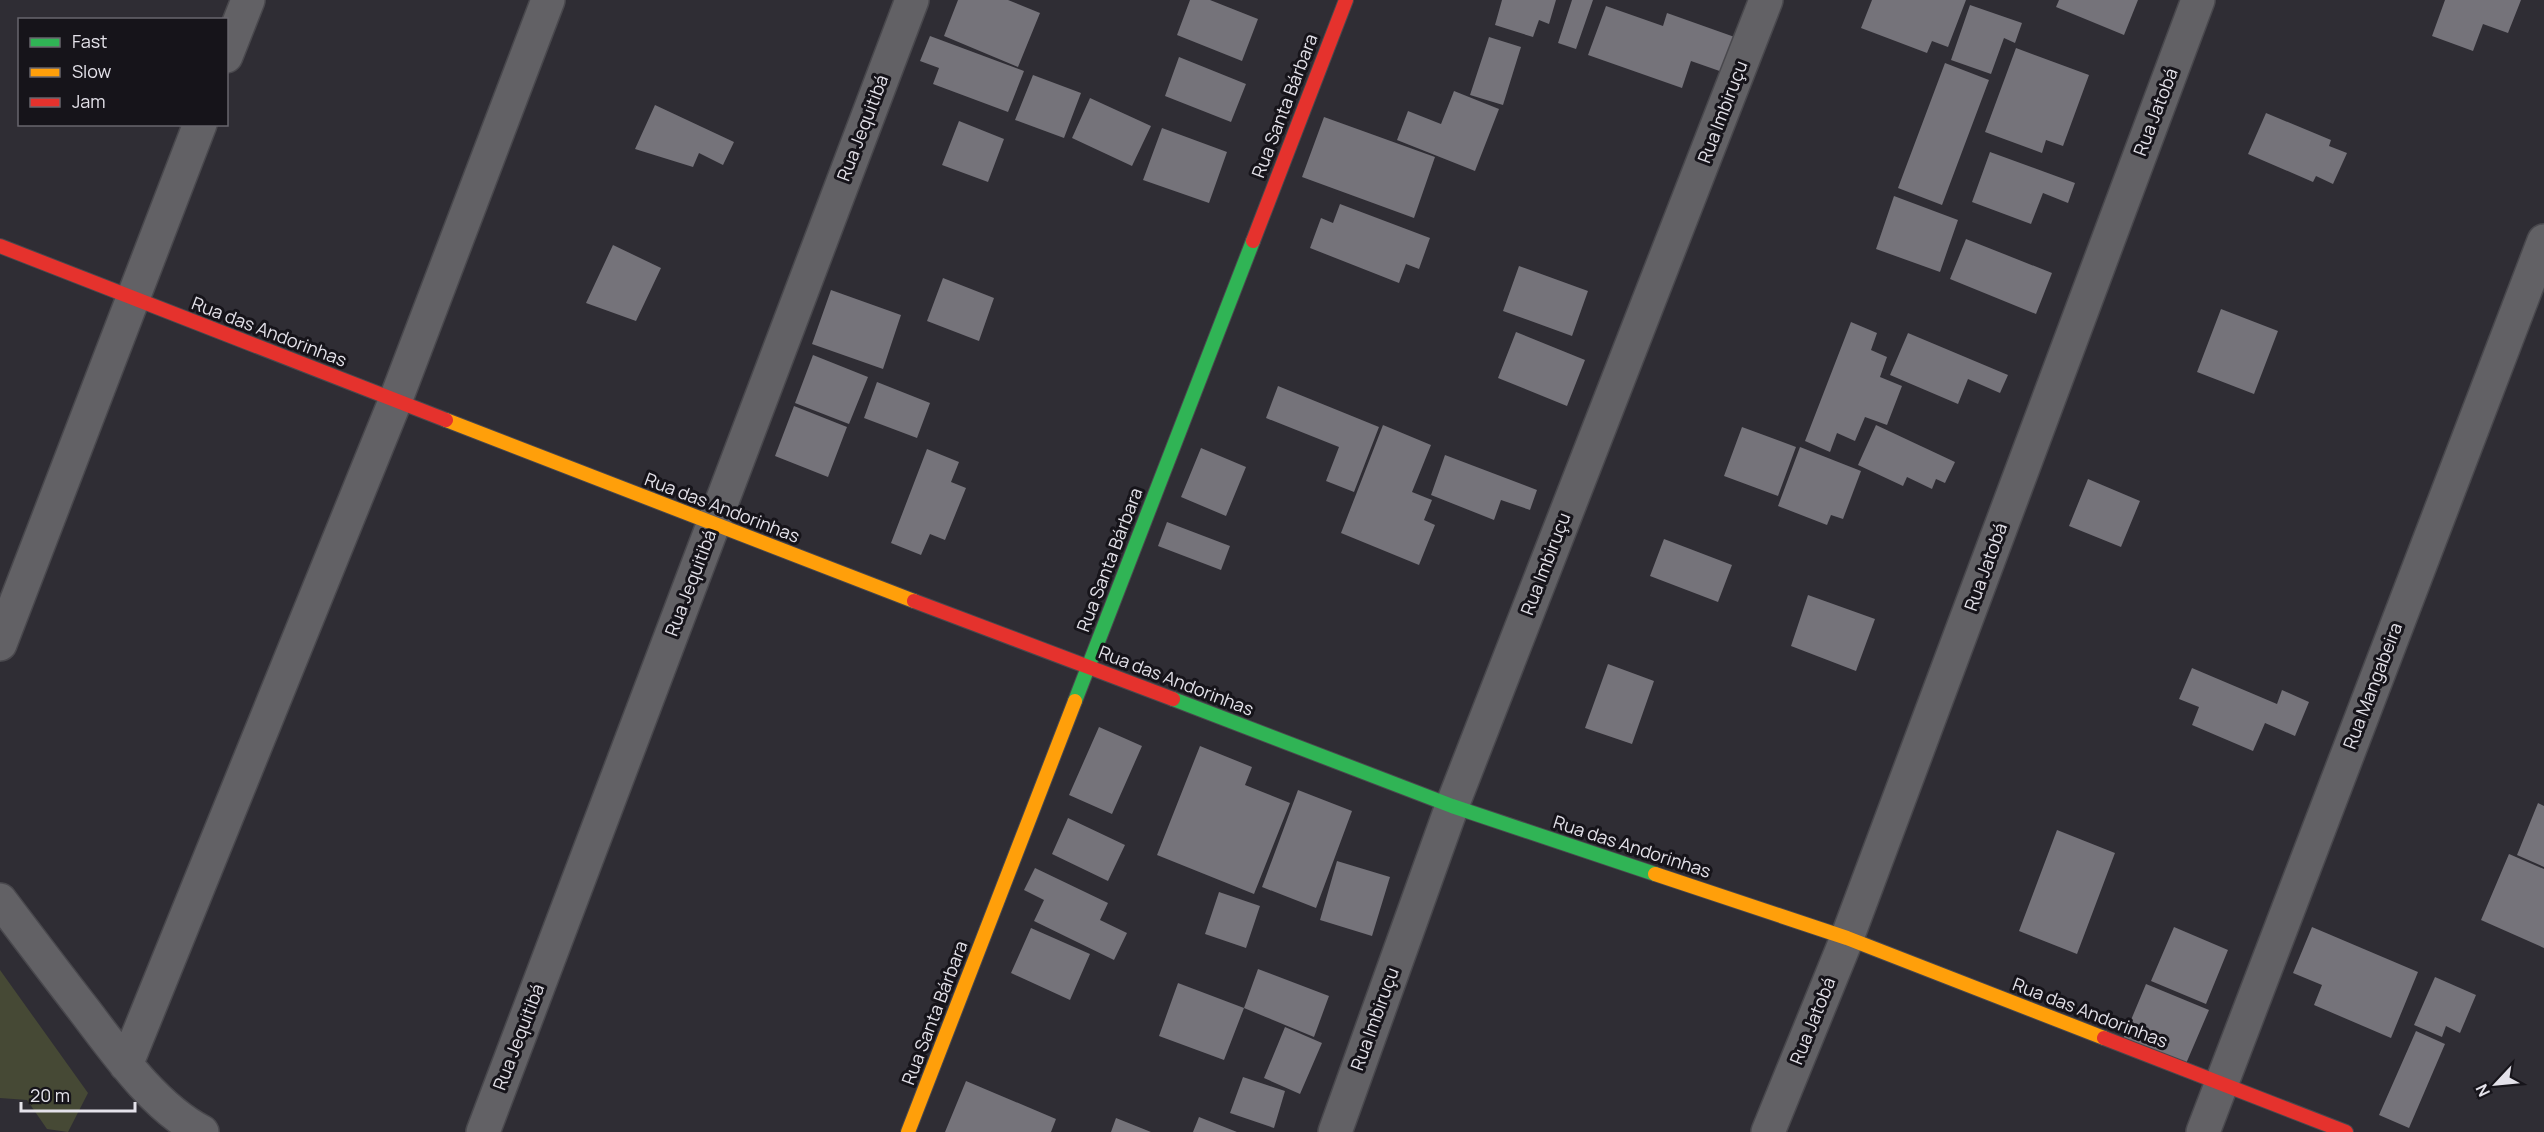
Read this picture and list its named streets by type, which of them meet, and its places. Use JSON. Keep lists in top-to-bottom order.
{
  "streets": {
    "street": [
      "Rua Santa Bárbara",
      "Rua Imbiruçu",
      "Rua Jatobá",
      "Rua Jequitibá",
      "Rua das Andorinhas",
      "Rua Mangabeira"
    ]
  },
  "crossings": [
    ["Rua Santa Bárbara", "Rua das Andorinhas"],
    ["Rua Imbiruçu", "Rua das Andorinhas"],
    ["Rua Jatobá", "Rua das Andorinhas"],
    ["Rua Jequitibá", "Rua das Andorinhas"],
    ["Rua das Andorinhas", "Rua Mangabeira"]
  ],
  "legend": ["Fast", "Slow", "Jam"],
  "scale_bar": "20 m",
  "north": "bottom left"
}
